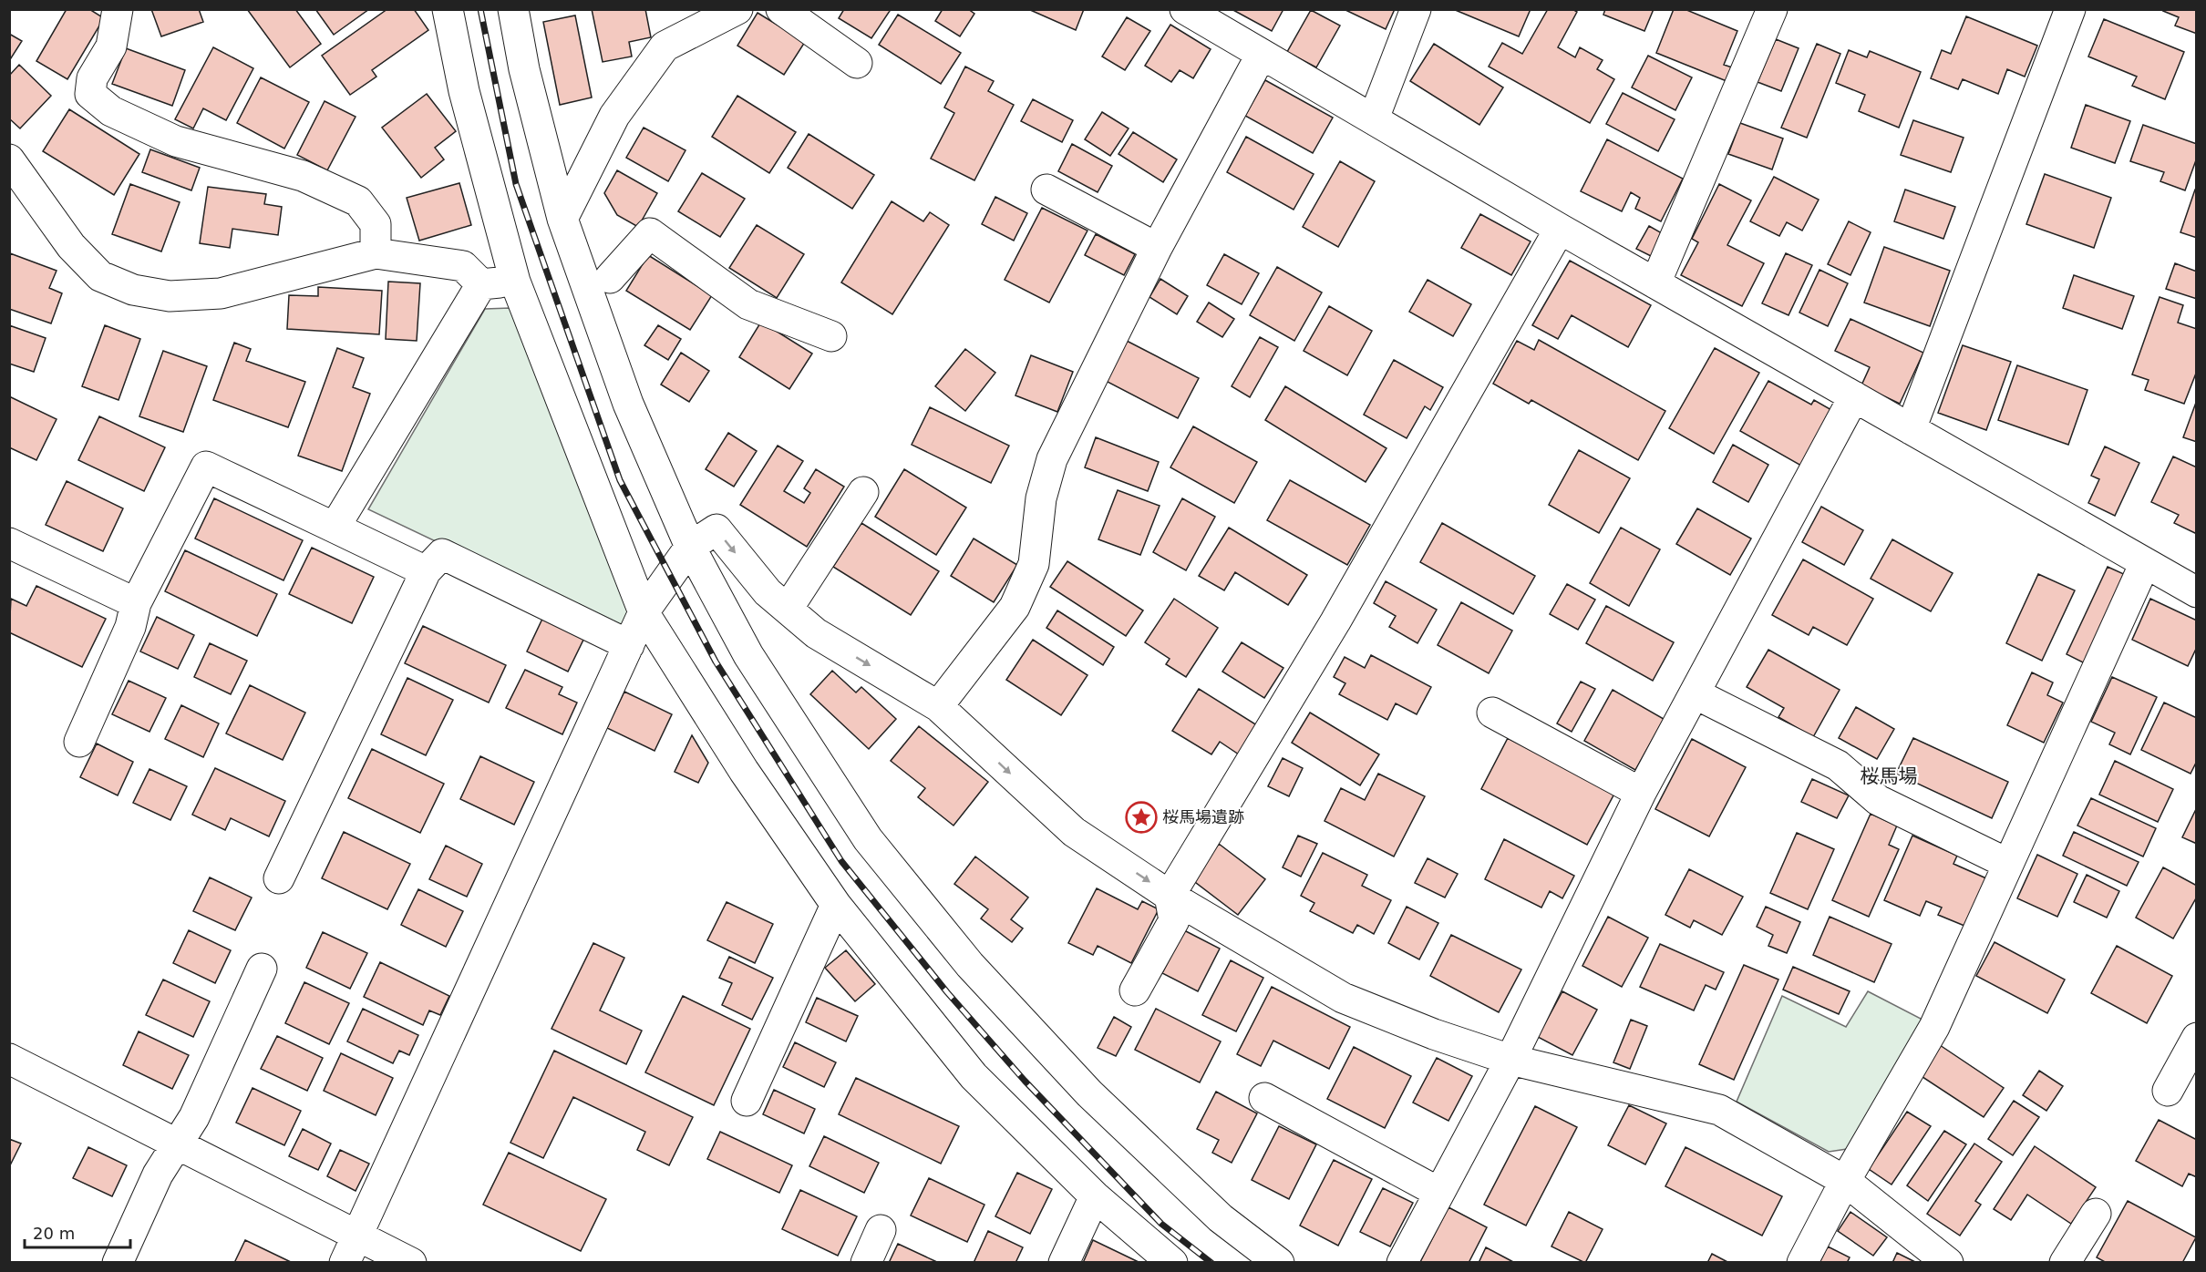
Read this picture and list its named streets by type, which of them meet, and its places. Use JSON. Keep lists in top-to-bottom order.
{
  "districts": ["桜馬場"],
  "places": {
    "place": ["桜馬場遺跡"]
  },
  "scale_bar": "20 m"
}
